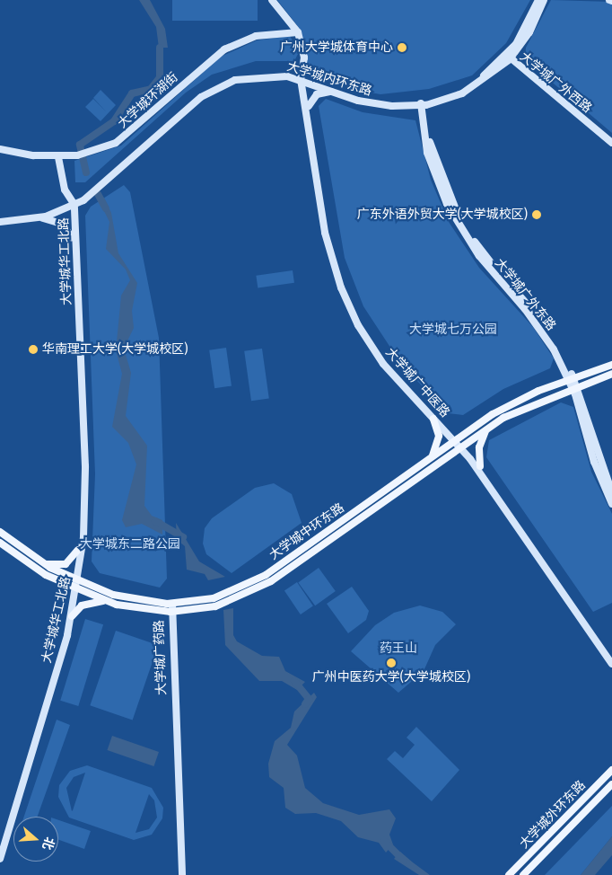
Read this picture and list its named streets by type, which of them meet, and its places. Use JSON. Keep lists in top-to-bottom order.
{
  "streets": {
    "main road": [
      "大学城内环东路",
      "大学城广外西路",
      "大学城环湖街",
      "大学城华工北路",
      "大学城广外东路",
      "大学城广中医路",
      "大学城中环东路",
      "大学城广药路",
      "大学城外环东路"
    ]
  },
  "crossings": [
    ["大学城内环东路", "大学城广外西路"],
    ["大学城内环东路", "大学城华工北路"],
    ["大学城内环东路", "大学城广外东路"],
    ["大学城内环东路", "大学城广中医路"],
    ["大学城环湖街", "大学城广中医路"],
    ["大学城华工北路", "大学城中环东路"],
    ["大学城广外东路", "大学城中环东路"],
    ["大学城广中医路", "大学城中环东路"],
    ["大学城中环东路", "大学城广药路"]
  ],
  "parks": ["大学城七万公园", "大学城东二路公园", "药王山"],
  "places": [
    "广州大学城体育中心",
    "广东外语外贸大学(大学城校区)",
    "华南理工大学(大学城校区)",
    "广州中医药大学(大学城校区)"
  ],
  "north": "right"
}
